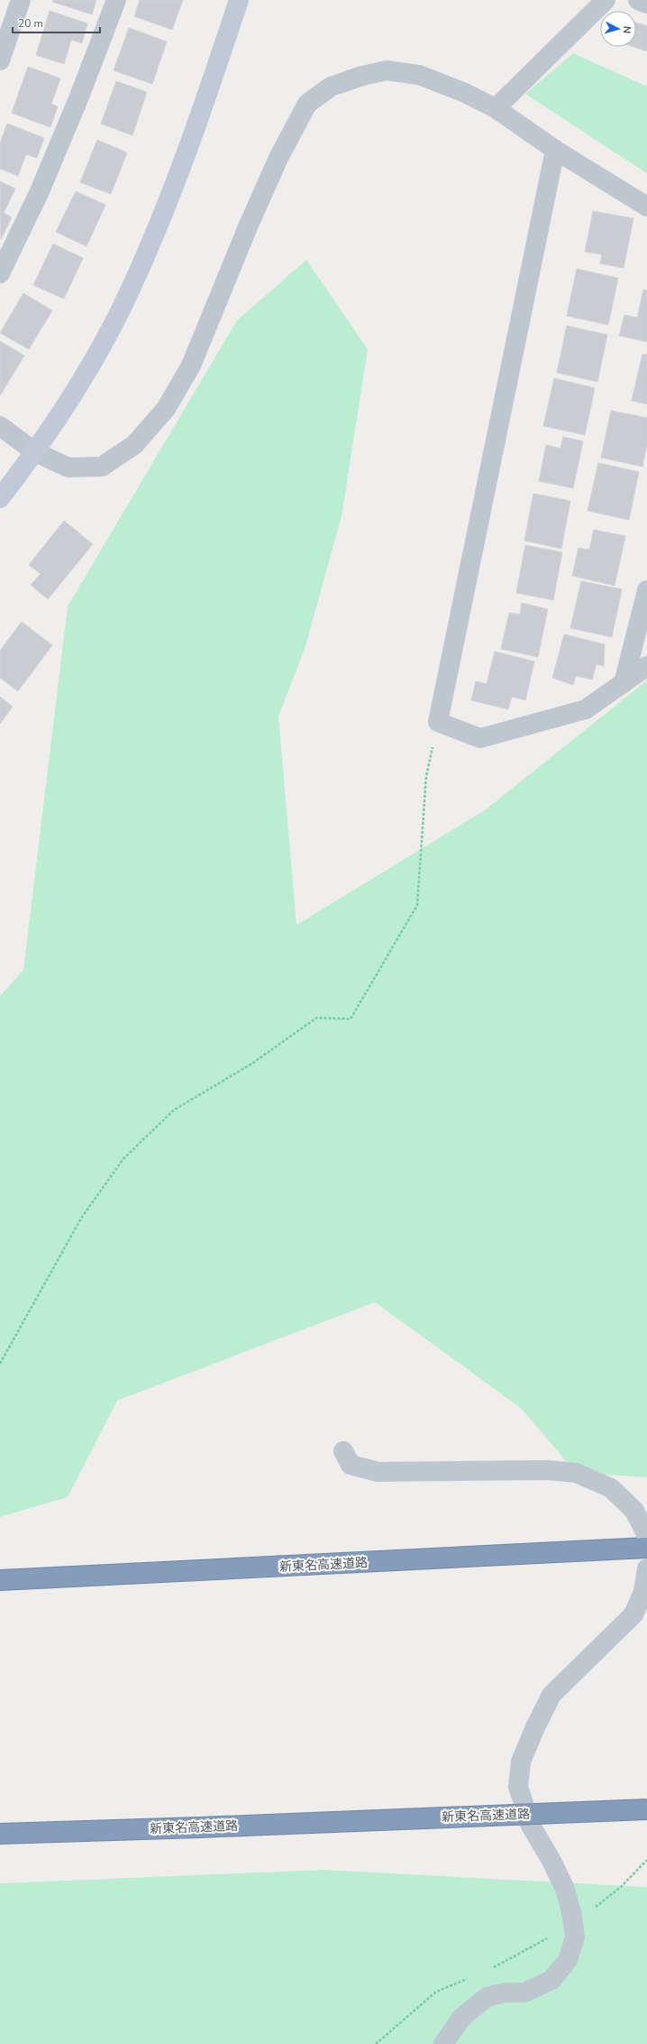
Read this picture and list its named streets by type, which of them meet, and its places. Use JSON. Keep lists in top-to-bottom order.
{
  "streets": {
    "highway": ["新東名高速道路"]
  },
  "scale_bar": "20 m",
  "north": "right"
}
